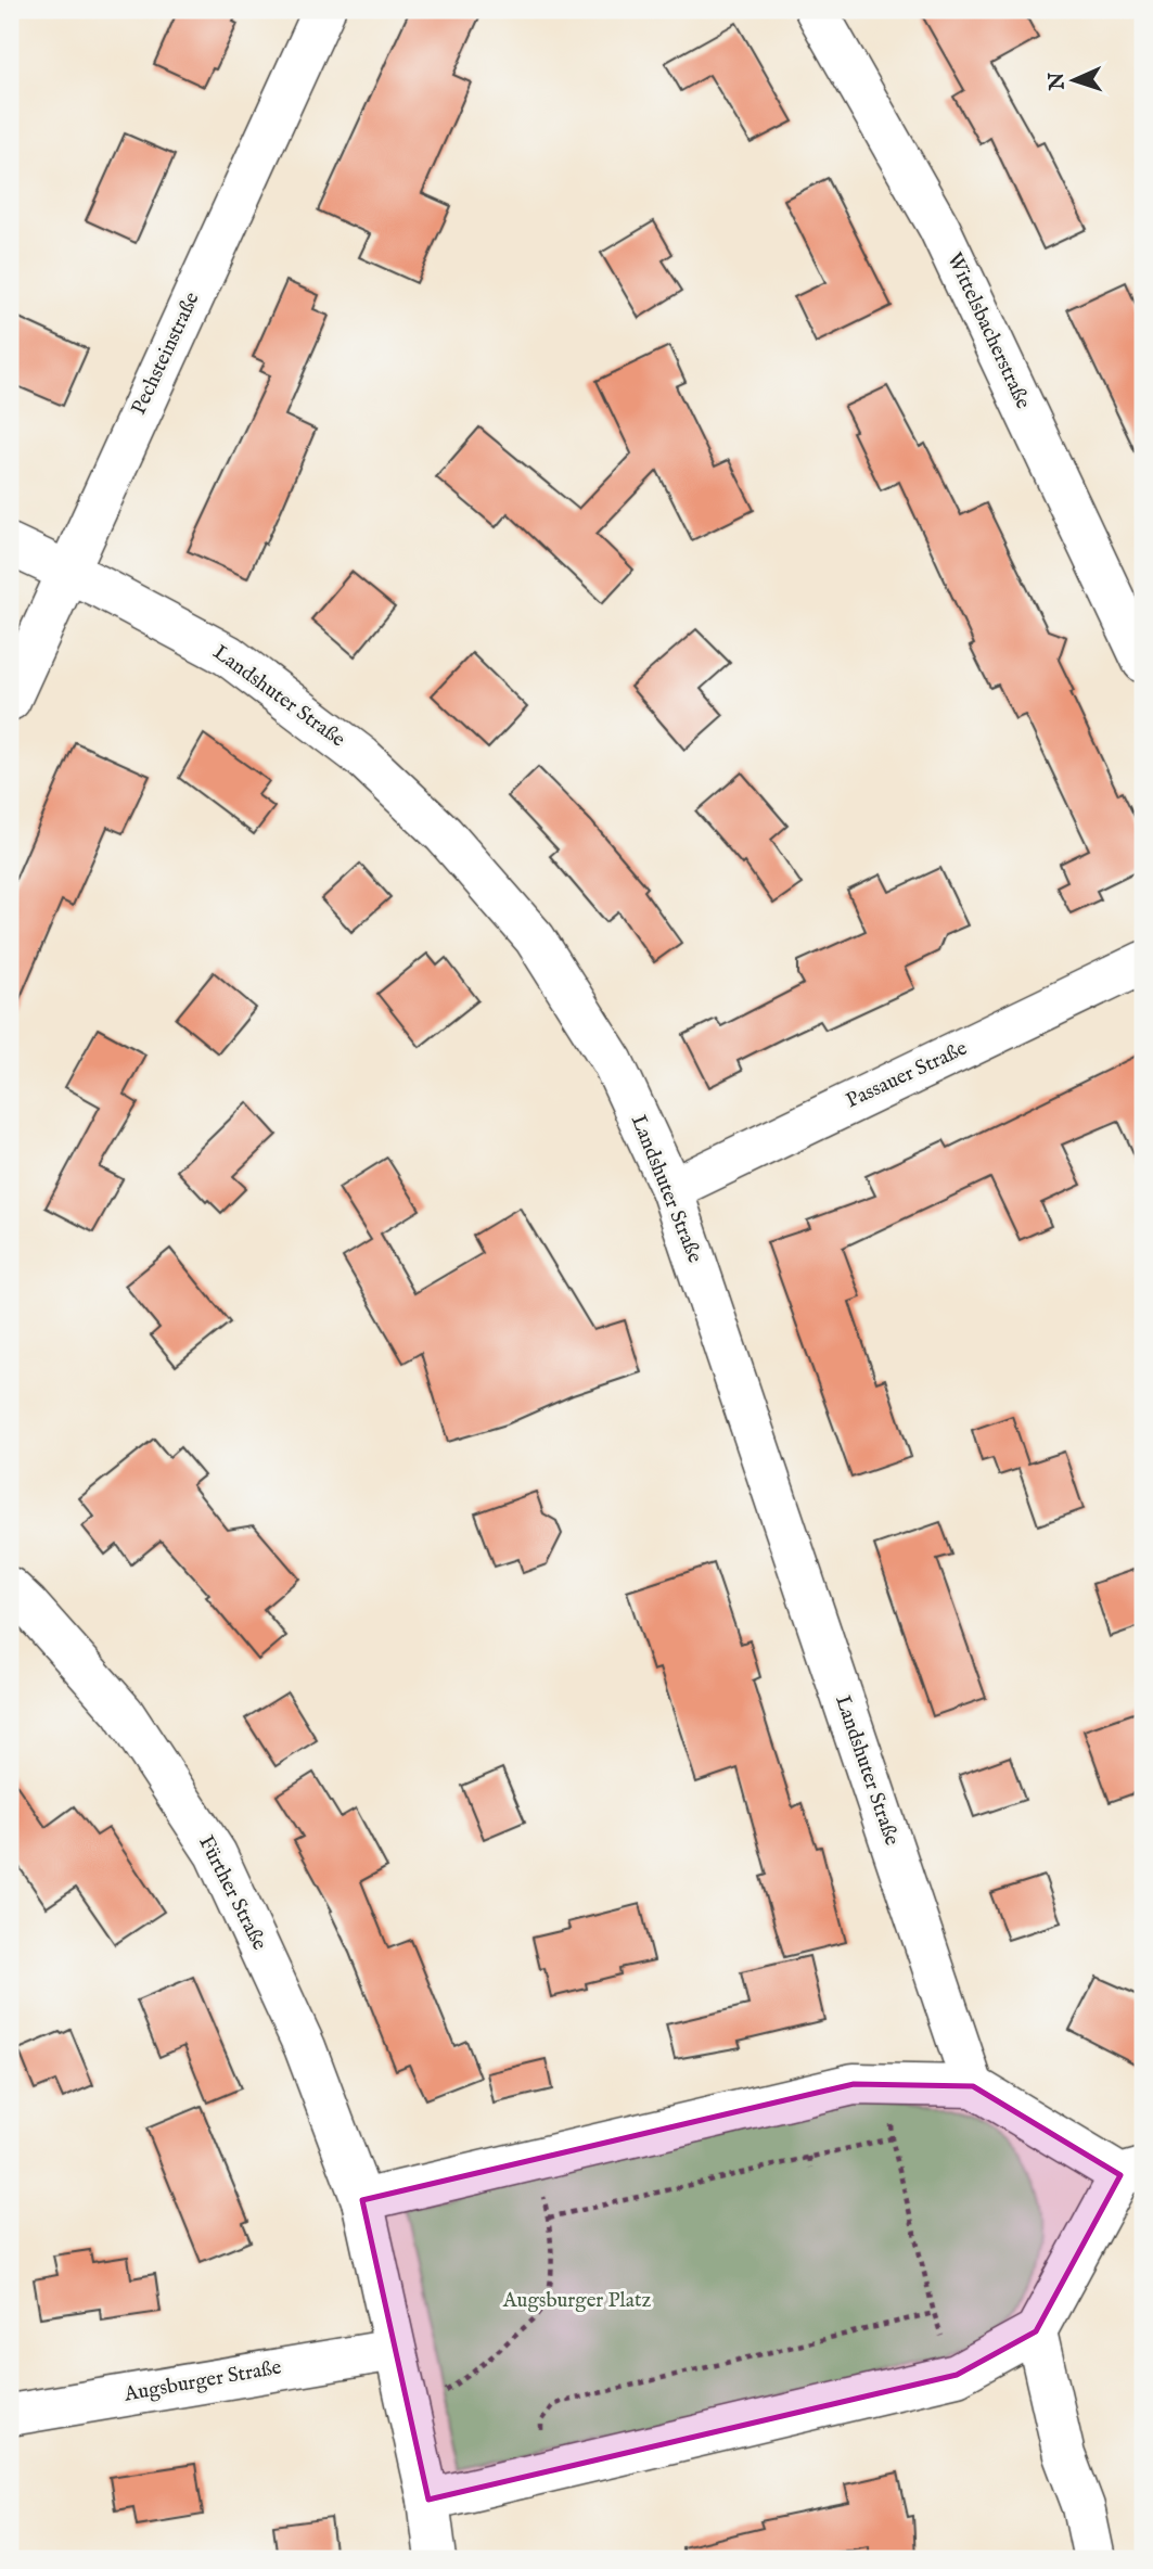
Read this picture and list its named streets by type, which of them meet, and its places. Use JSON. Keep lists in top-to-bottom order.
{
  "streets": {
    "street": [
      "Wittelsbacherstraße",
      "Pechsteinstraße",
      "Landshuter Straße",
      "Passauer Straße",
      "Fürther Straße",
      "Augsburger Straße"
    ]
  },
  "crossings": [
    ["Pechsteinstraße", "Landshuter Straße"],
    ["Landshuter Straße", "Passauer Straße"]
  ],
  "parks": ["Augsburger Platz"],
  "north": "left"
}
